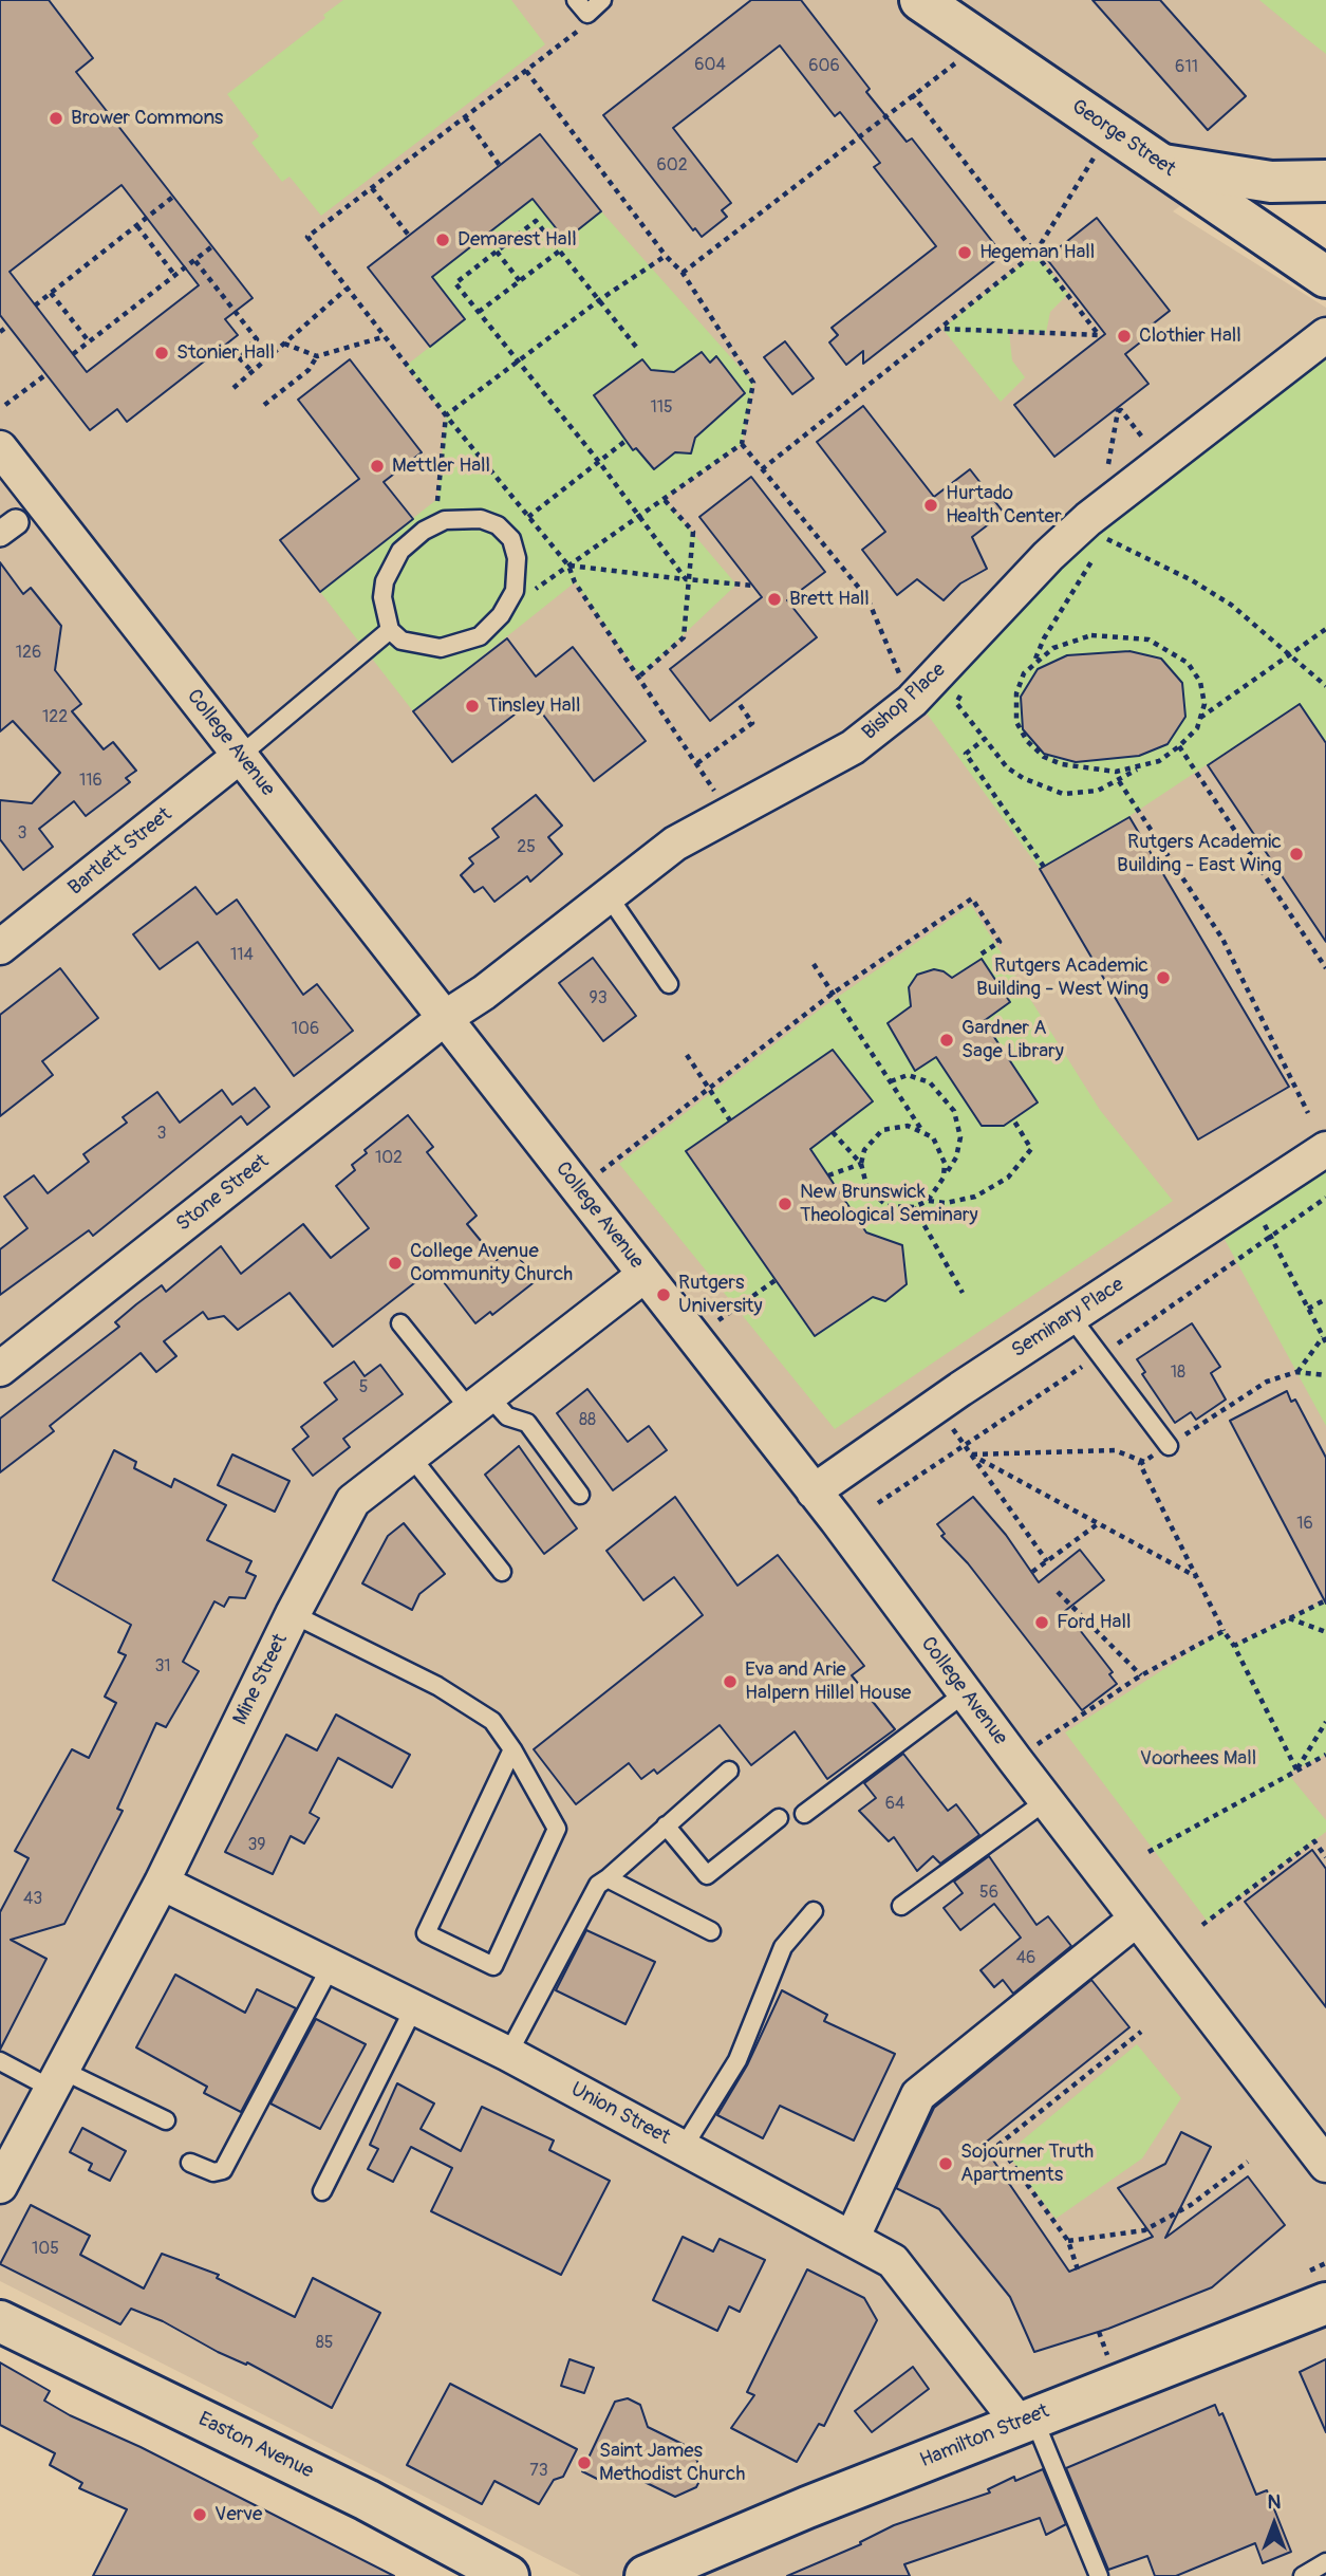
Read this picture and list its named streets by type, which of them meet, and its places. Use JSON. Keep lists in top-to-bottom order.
{
  "streets": {
    "main road": ["George Street", "Hamilton Street", "Easton Avenue"],
    "street": [
      "Bishop Place",
      "College Avenue",
      "Bartlett Street",
      "Stone Street",
      "Seminary Place",
      "Mine Street",
      "Union Street"
    ]
  },
  "crossings": [
    ["Bishop Place", "College Avenue"],
    ["Bishop Place", "Stone Street"],
    ["College Avenue", "Bartlett Street"],
    ["College Avenue", "Stone Street"],
    ["College Avenue", "Seminary Place"],
    ["College Avenue", "Mine Street"],
    ["Mine Street", "Union Street"],
    ["Union Street", "Hamilton Street"]
  ],
  "parks": ["Voorhees Mall"],
  "places": [
    "Brower Commons",
    "Demarest Hall",
    "Hegeman Hall",
    "Clothier Hall",
    "Stonier Hall",
    "Mettler Hall",
    "Hurtado Health Center",
    "Brett Hall",
    "Tinsley Hall",
    "Rutgers Academic Building - East Wing",
    "Rutgers Academic Building - West Wing",
    "Gardner A Sage Library",
    "New Brunswick Theological Seminary",
    "College Avenue Community Church",
    "Rutgers University",
    "Ford Hall",
    "Eva and Arie Halpern Hillel House",
    "Sojourner Truth Apartments",
    "Saint James Methodist Church",
    "Verve"
  ],
  "house_numbers": [
    "604",
    "606",
    "611",
    "602",
    "115",
    "126",
    "122",
    "116",
    "3",
    "25",
    "114",
    "93",
    "106",
    "3",
    "102",
    "18",
    "5",
    "88",
    "16",
    "31",
    "64",
    "39",
    "56",
    "43",
    "46",
    "105",
    "85",
    "73"
  ],
  "north": "top"
}
